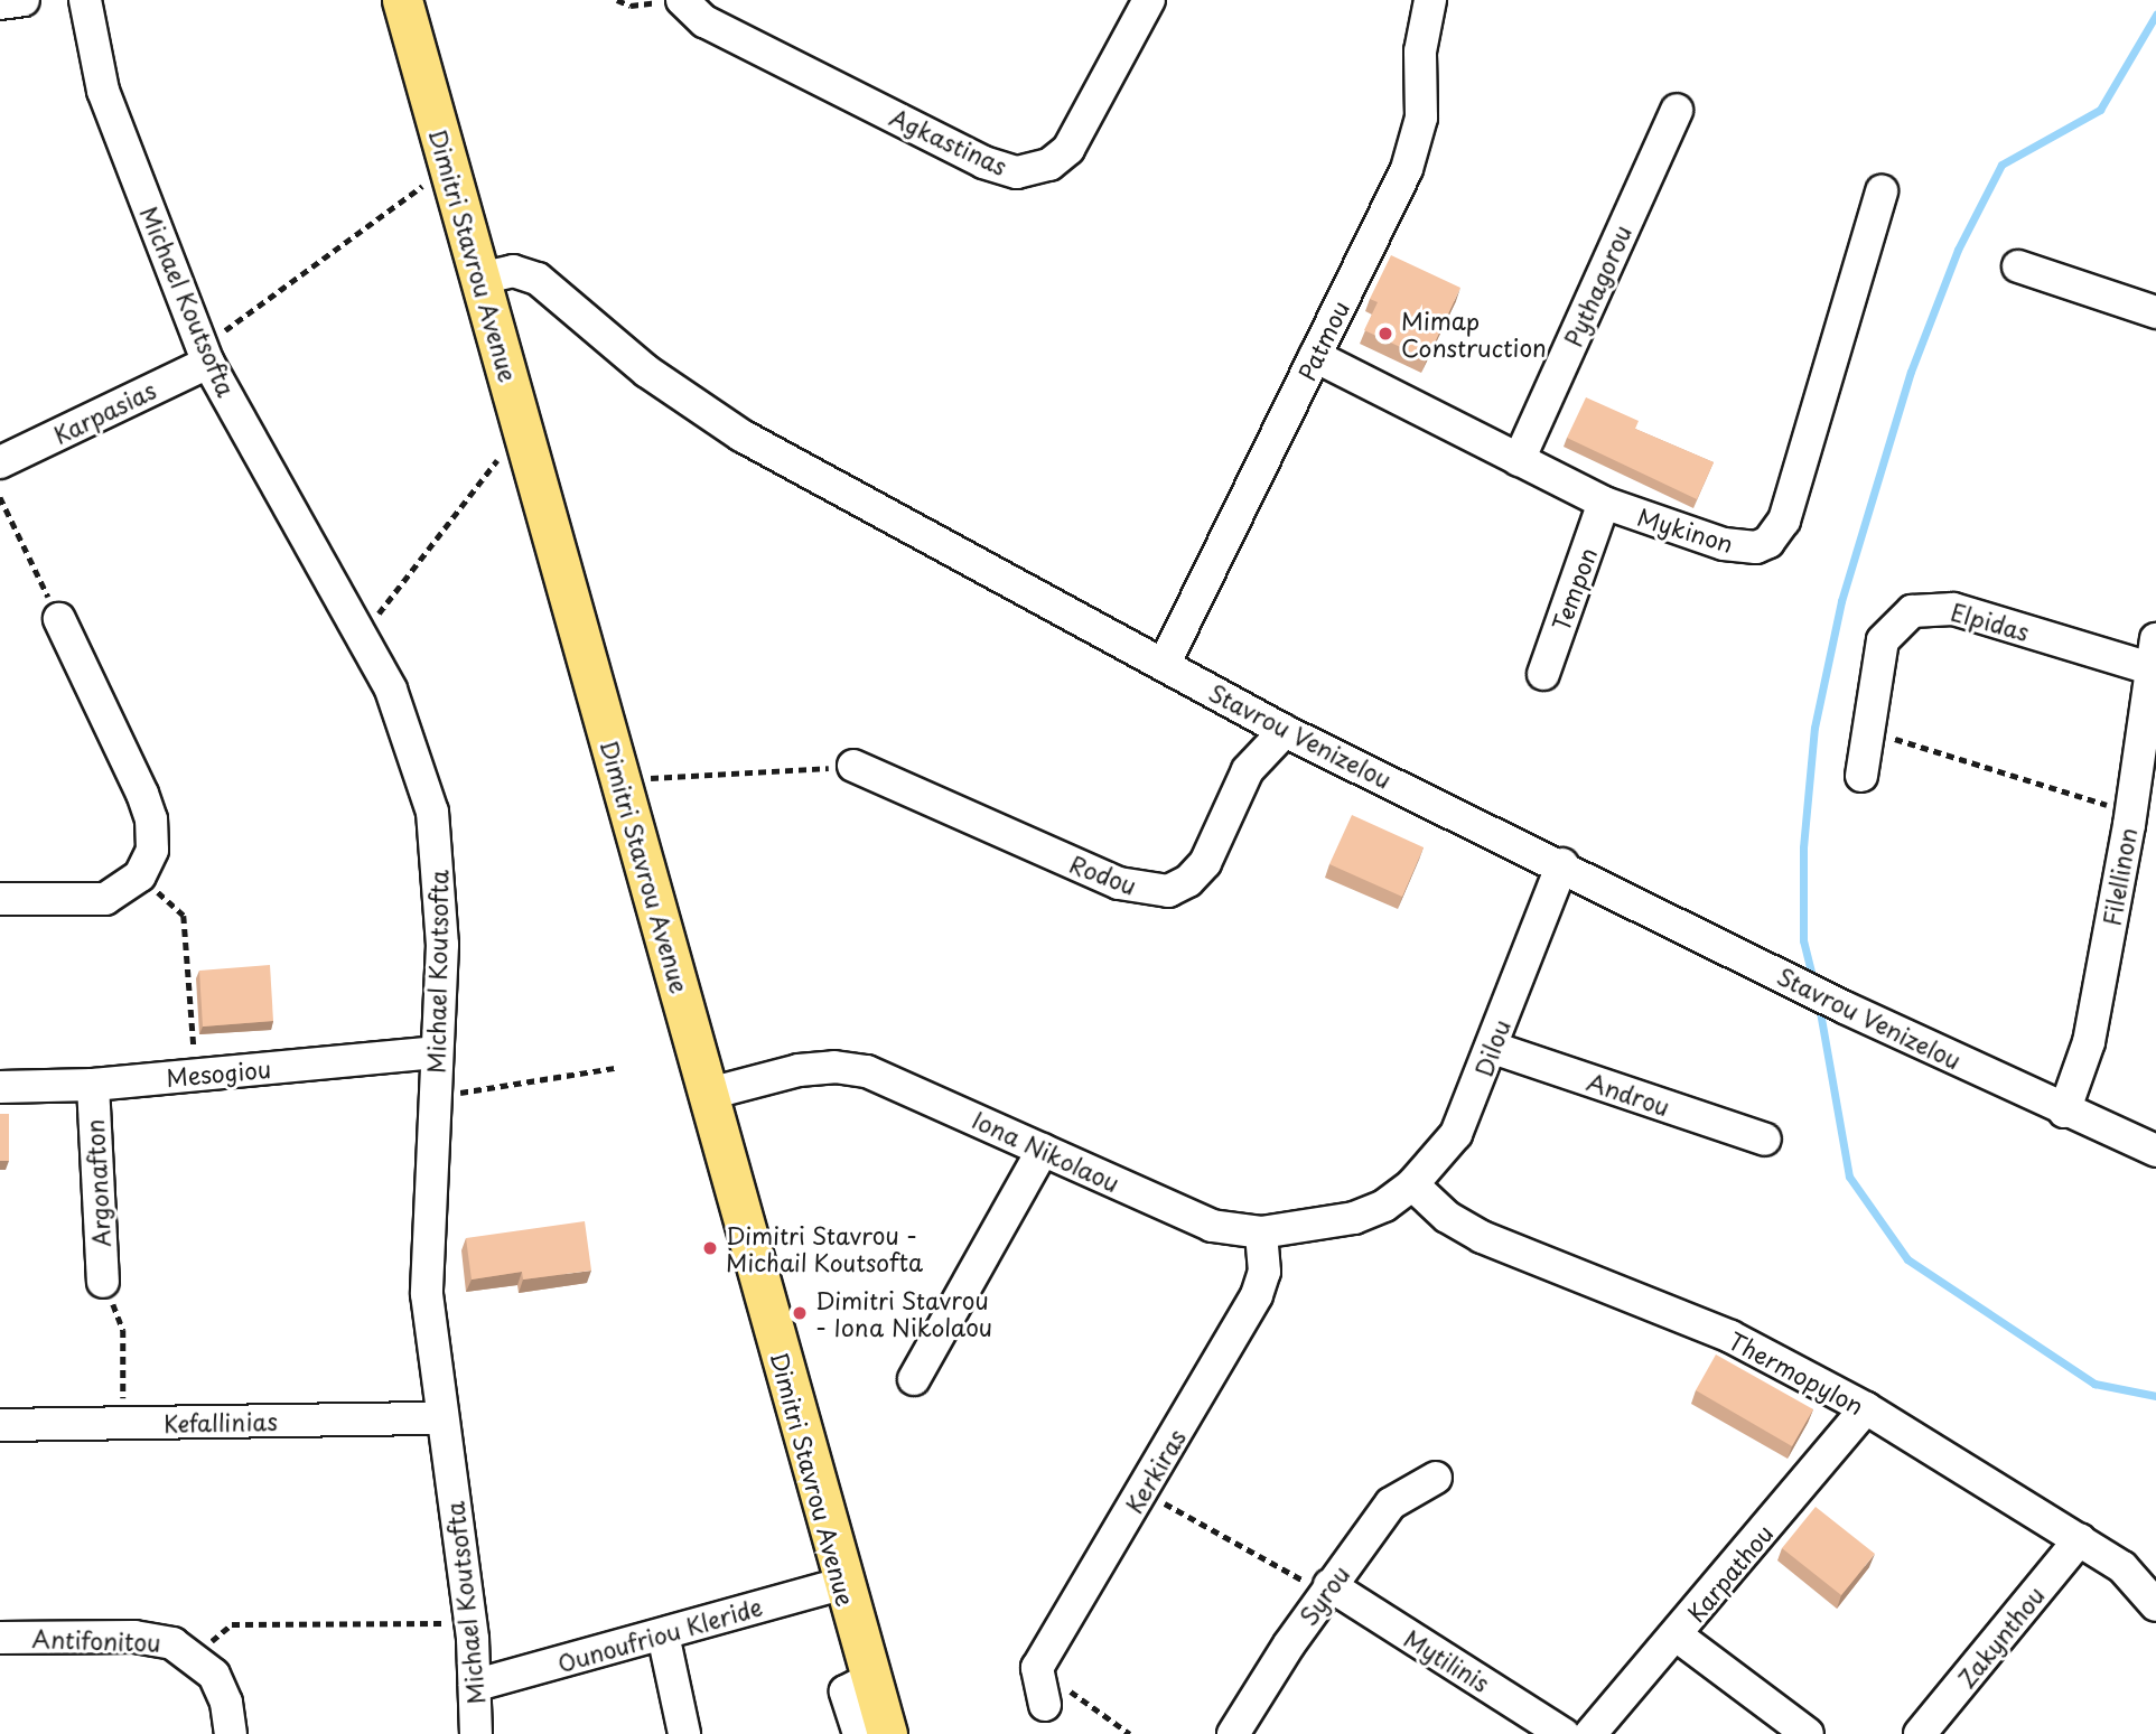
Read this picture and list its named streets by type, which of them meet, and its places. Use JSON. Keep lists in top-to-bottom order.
{
  "streets": {
    "main road": ["Dimitri Stavrou Avenue"],
    "street": [
      "Agkastinas",
      "Pythagorou",
      "Michael Koutsofta",
      "Patmou",
      "Karpasias",
      "Mykinon",
      "Tempon",
      "Elpidas",
      "Stavrou Venizelou",
      "Rodou",
      "Filellinon",
      "Dilou",
      "Mesogiou",
      "Androu",
      "Iona Nikolaou",
      "Argonafton",
      "Thermopylon",
      "Kefallinias",
      "Kerkiras",
      "Karpathou",
      "Syrou",
      "Ounoufriou Kleride",
      "Zakynthou",
      "Antifonitou",
      "Mytilinis"
    ]
  },
  "crossings": [
    ["Dimitri Stavrou Avenue", "Stavrou Venizelou"],
    ["Dimitri Stavrou Avenue", "Iona Nikolaou"],
    ["Dimitri Stavrou Avenue", "Ounoufriou Kleride"],
    ["Pythagorou", "Mykinon"],
    ["Michael Koutsofta", "Karpasias"],
    ["Michael Koutsofta", "Mesogiou"],
    ["Michael Koutsofta", "Kefallinias"],
    ["Michael Koutsofta", "Ounoufriou Kleride"],
    ["Patmou", "Mykinon"],
    ["Patmou", "Stavrou Venizelou"],
    ["Mykinon", "Tempon"],
    ["Elpidas", "Filellinon"],
    ["Stavrou Venizelou", "Rodou"],
    ["Stavrou Venizelou", "Filellinon"],
    ["Stavrou Venizelou", "Dilou"],
    ["Dilou", "Androu"],
    ["Dilou", "Iona Nikolaou"],
    ["Dilou", "Thermopylon"],
    ["Mesogiou", "Argonafton"],
    ["Iona Nikolaou", "Kerkiras"],
    ["Thermopylon", "Karpathou"],
    ["Thermopylon", "Zakynthou"],
    ["Syrou", "Mytilinis"]
  ],
  "places": ["Mimap Construction", "Dimitri Stavrou - Michail Koutsofta", "Dimitri Stavrou - Iona Nikolaou"]
}
